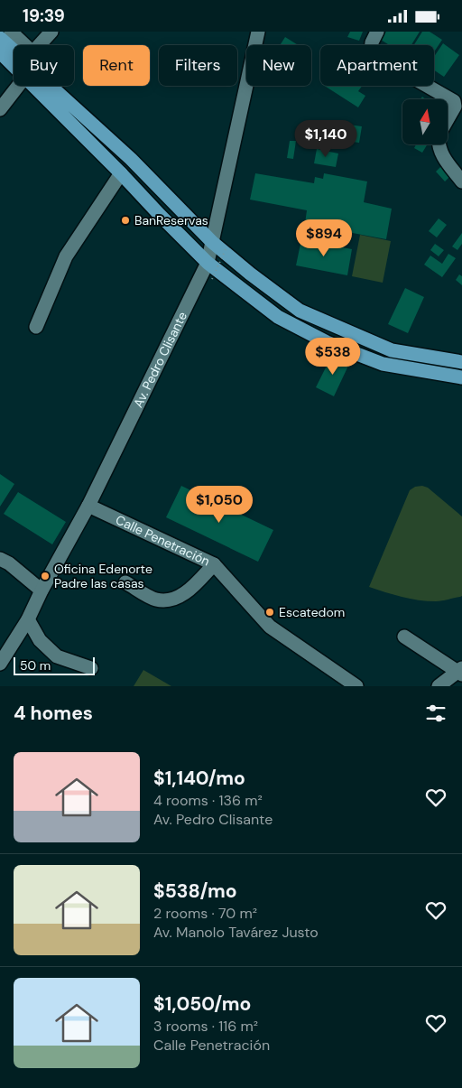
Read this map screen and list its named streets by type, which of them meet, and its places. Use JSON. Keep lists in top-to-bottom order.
{
  "streets": {
    "street": ["Av. Pedro Clisante", "Calle Penetración"]
  },
  "crossings": [
    ["Av. Pedro Clisante", "Calle Penetración"]
  ],
  "places": ["BanReservas", "Oficina Edenorte Padre las casas", "Escatedom"],
  "scale_bar": "50 m",
  "north": "top",
  "page": {
    "status": "19:39",
    "chip": [
      "Buy",
      "Rent",
      "Filters",
      "New",
      "Apartment"
    ],
    "price": [
      "$1,140",
      "$894",
      "$538",
      "$1,050"
    ],
    "scale": "50 m",
    "heading": "4 homes",
    "list": [
      {
        "name": "$1,140/mo",
        "note": "4 rooms · 136 m² · Av. Pedro Clisante"
      },
      {
        "name": "$538/mo",
        "note": "2 rooms · 70 m² · Av. Manolo Tavárez Justo"
      },
      {
        "name": "$1,050/mo",
        "note": "3 rooms · 116 m² · Calle Penetración"
      }
    ]
  }
}
